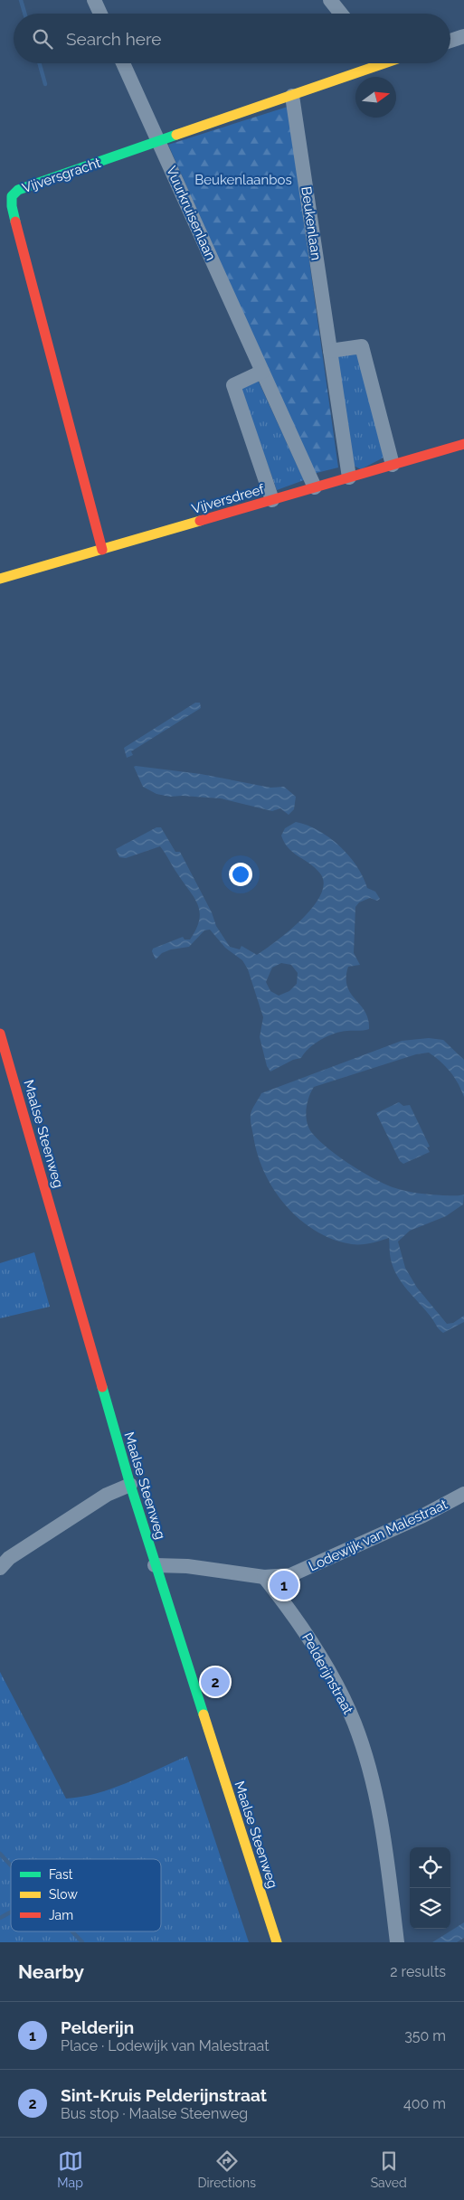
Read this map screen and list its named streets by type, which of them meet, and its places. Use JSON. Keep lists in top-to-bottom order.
{
  "streets": {
    "street": [
      "Vijversgracht",
      "Vuurkruisenlaan",
      "Beukenlaan",
      "Vijversdreef",
      "Maalse Steenweg",
      "Lodewijk van Malestraat",
      "Pelderijnstraat"
    ]
  },
  "crossings": [
    ["Vijversgracht", "Vuurkruisenlaan"],
    ["Vijversgracht", "Beukenlaan"],
    ["Vijversgracht", "Vijversdreef"],
    ["Vuurkruisenlaan", "Vijversdreef"],
    ["Beukenlaan", "Vijversdreef"],
    ["Lodewijk van Malestraat", "Pelderijnstraat"]
  ],
  "parks": ["Beukenlaanbos"],
  "legend": ["Fast", "Slow", "Jam"],
  "north": "right",
  "page": {
    "search": "Search here",
    "pins": ["1", "2"],
    "heading": ["Nearby", "2 results"],
    "list": [
      {
        "mark": "1",
        "name": "Pelderijn",
        "note": "Place · Lodewijk van Malestraat",
        "value": "350 m"
      },
      {
        "mark": "2",
        "name": "Sint-Kruis Pelderijnstraat",
        "note": "Bus stop · Maalse Steenweg",
        "value": "400 m"
      }
    ],
    "nav": ["Map", "Directions", "Saved"]
  }
}
